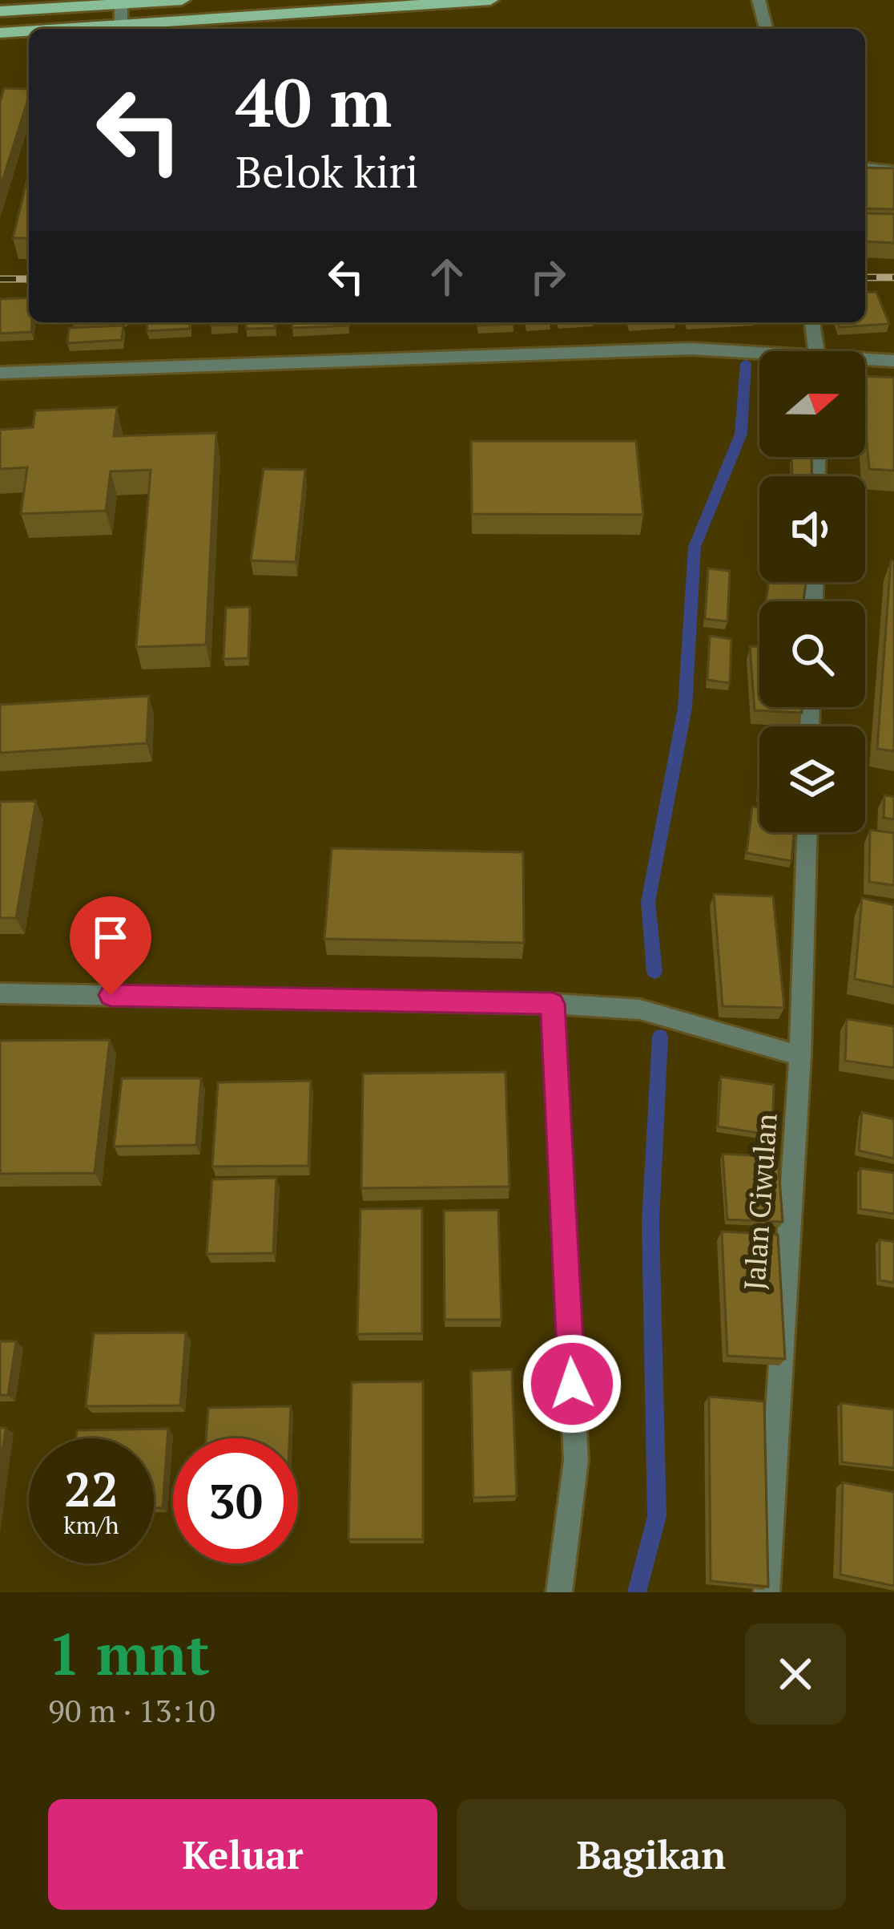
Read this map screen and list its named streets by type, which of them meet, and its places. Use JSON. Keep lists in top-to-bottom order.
{
  "streets": {
    "street": ["Jalan Ciwulan"]
  },
  "north": "right",
  "page": {
    "turn": ["40 m", "Belok kiri"],
    "speed": "22 km/h",
    "limit": "30",
    "heading": ["1 mnt", "90 m · 13:10"],
    "buttons": ["Keluar", "Bagikan"]
  }
}
